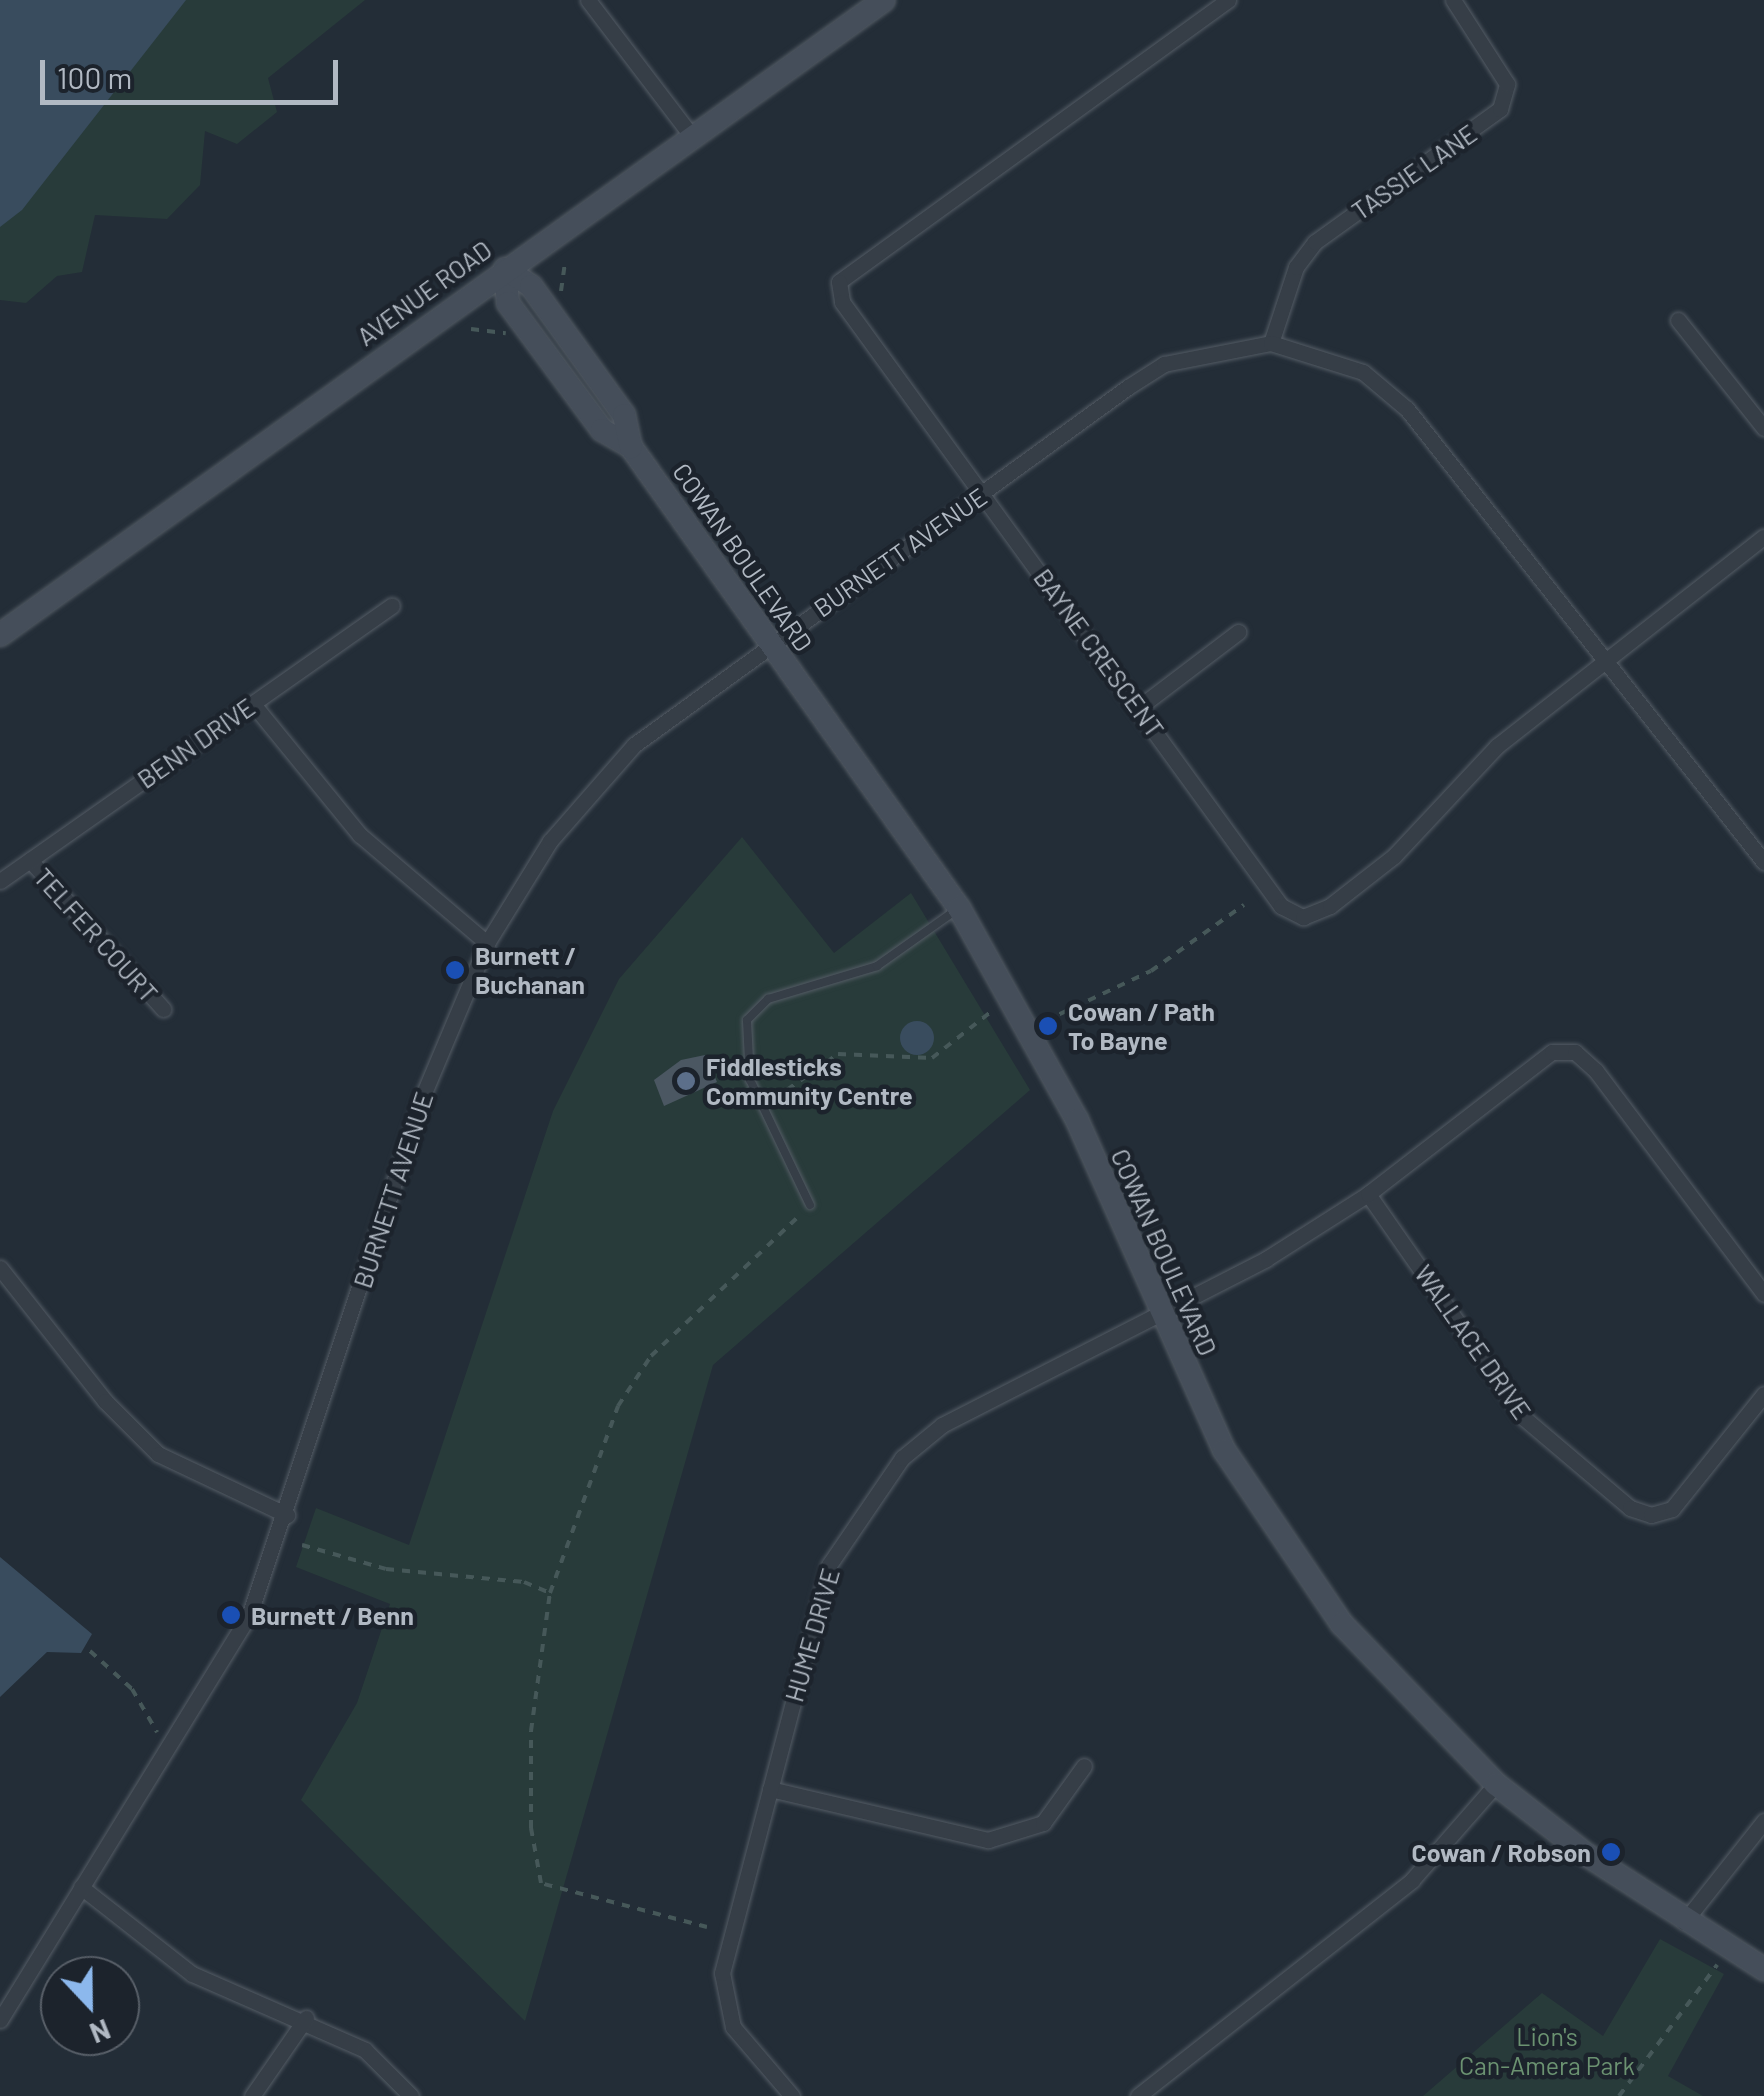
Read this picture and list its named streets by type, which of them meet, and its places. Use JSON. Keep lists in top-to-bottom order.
{
  "streets": {
    "street": [
      "TASSIE LANE",
      "AVENUE ROAD",
      "BURNETT AVENUE",
      "COWAN BOULEVARD",
      "BAYNE CRESCENT",
      "BENN DRIVE",
      "TELFER COURT",
      "WALLACE DRIVE",
      "HUME DRIVE"
    ]
  },
  "crossings": [
    ["TASSIE LANE", "BURNETT AVENUE"],
    ["AVENUE ROAD", "COWAN BOULEVARD"],
    ["BURNETT AVENUE", "COWAN BOULEVARD"],
    ["BURNETT AVENUE", "BAYNE CRESCENT"],
    ["COWAN BOULEVARD", "HUME DRIVE"],
    ["BENN DRIVE", "TELFER COURT"]
  ],
  "parks": ["Lion's Can-Amera Park"],
  "places": [
    "Burnett / Buchanan",
    "Cowan / Path To Bayne",
    "Fiddlesticks Community Centre",
    "Burnett / Benn",
    "Cowan / Robson"
  ],
  "scale_bar": "100 m",
  "north": "bottom"
}
